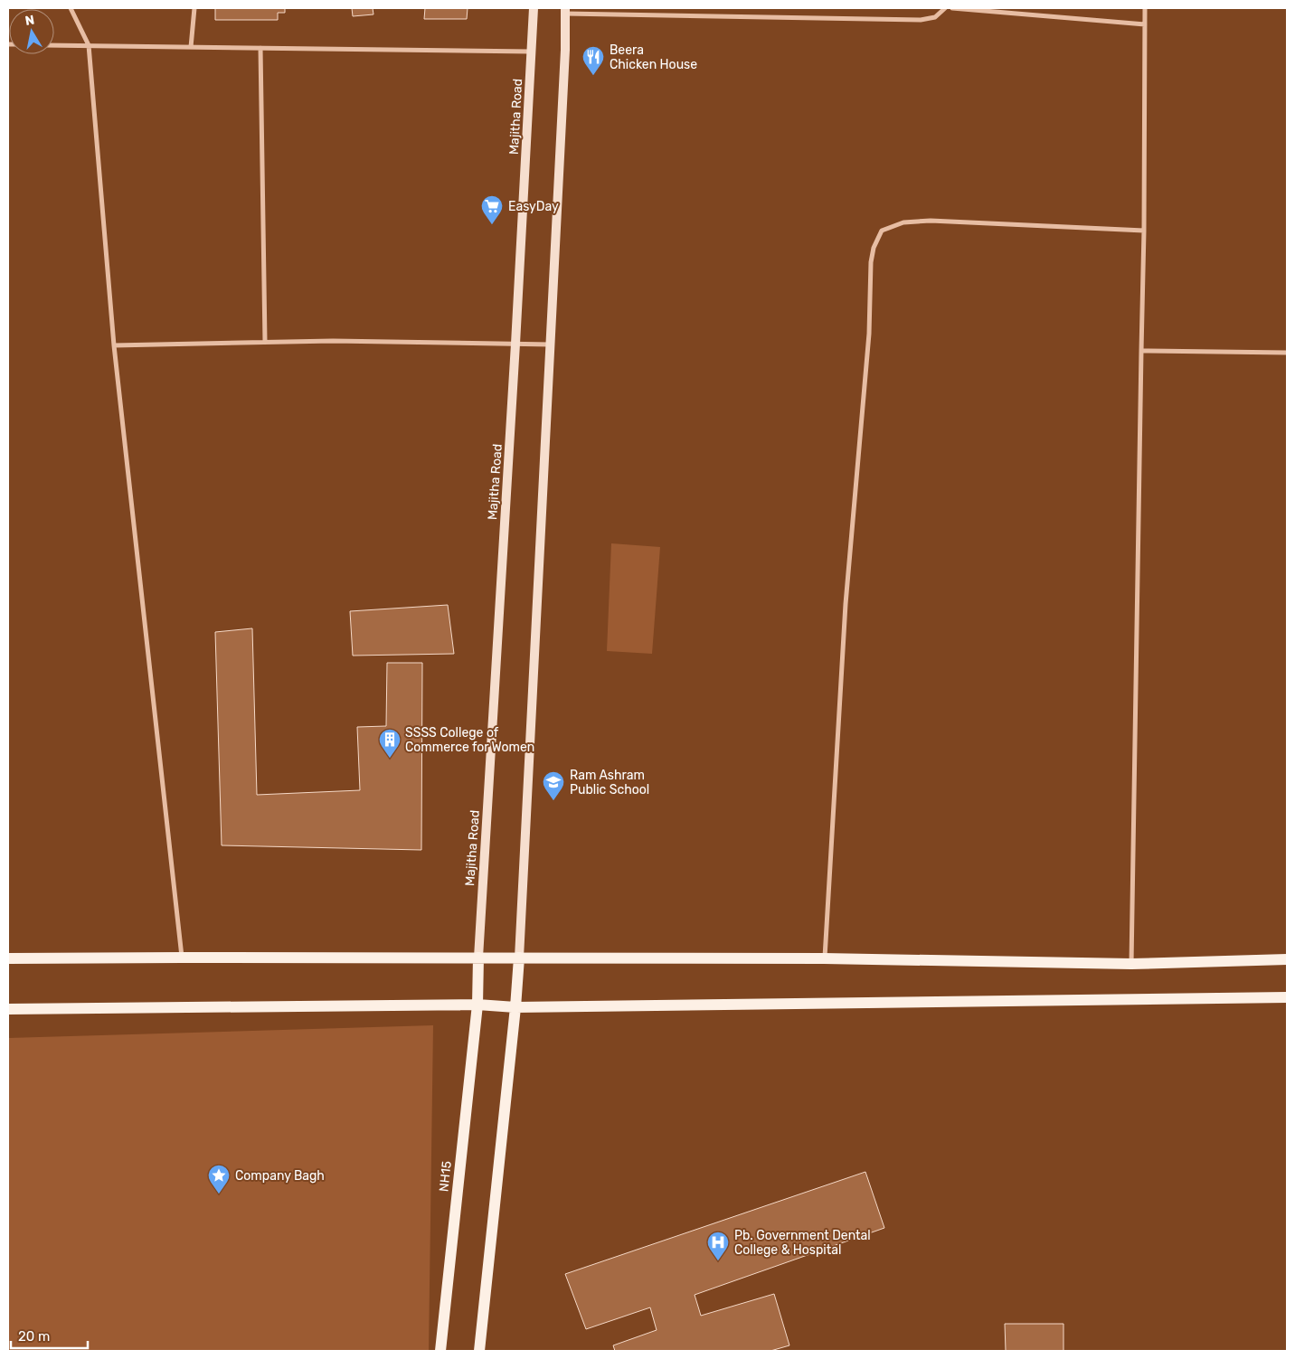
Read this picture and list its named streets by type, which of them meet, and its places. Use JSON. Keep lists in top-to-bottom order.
{
  "streets": {
    "main road": ["Majitha Road", "NH15"]
  },
  "crossings": [
    ["Majitha Road", "NH15"]
  ],
  "places": {
    "restaurant": ["Beera Chicken House"],
    "supermarket": ["EasyDay"],
    "building": ["SSSS College of Commerce for Women"],
    "school or university": ["Ram Ashram Public School"],
    "place": ["Company Bagh"],
    "hospital": ["Pb. Government Dental College & Hospital"]
  },
  "scale_bar": "20 m",
  "north": "top"
}
